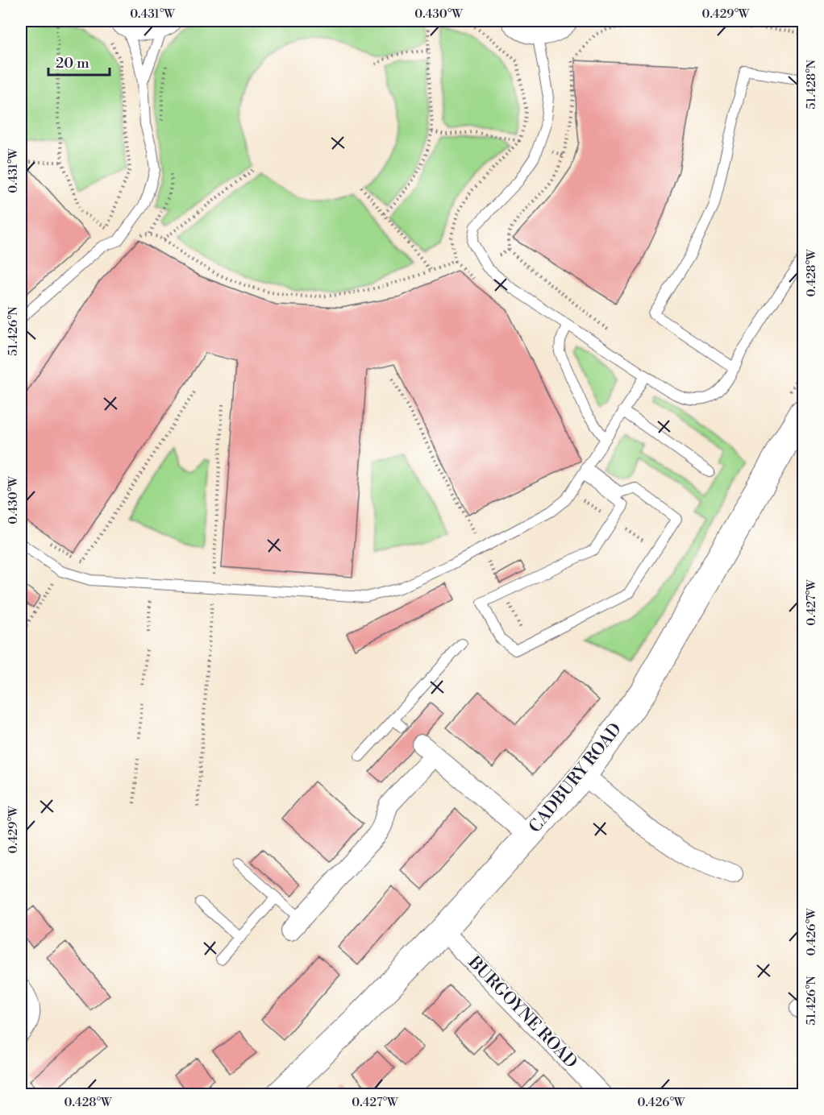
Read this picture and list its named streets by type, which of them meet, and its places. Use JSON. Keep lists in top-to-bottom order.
{
  "streets": {
    "main road": ["CADBURY ROAD"],
    "street": ["BURGOYNE ROAD"]
  },
  "crossings": [
    ["CADBURY ROAD", "BURGOYNE ROAD"]
  ],
  "scale_bar": "20 m",
  "coordinates": [
    "0.431°W",
    "0.430°W",
    "0.429°W",
    "51.428°N",
    "0.428°W",
    "51.426°N",
    "0.427°W",
    "0.426°W"
  ]
}
